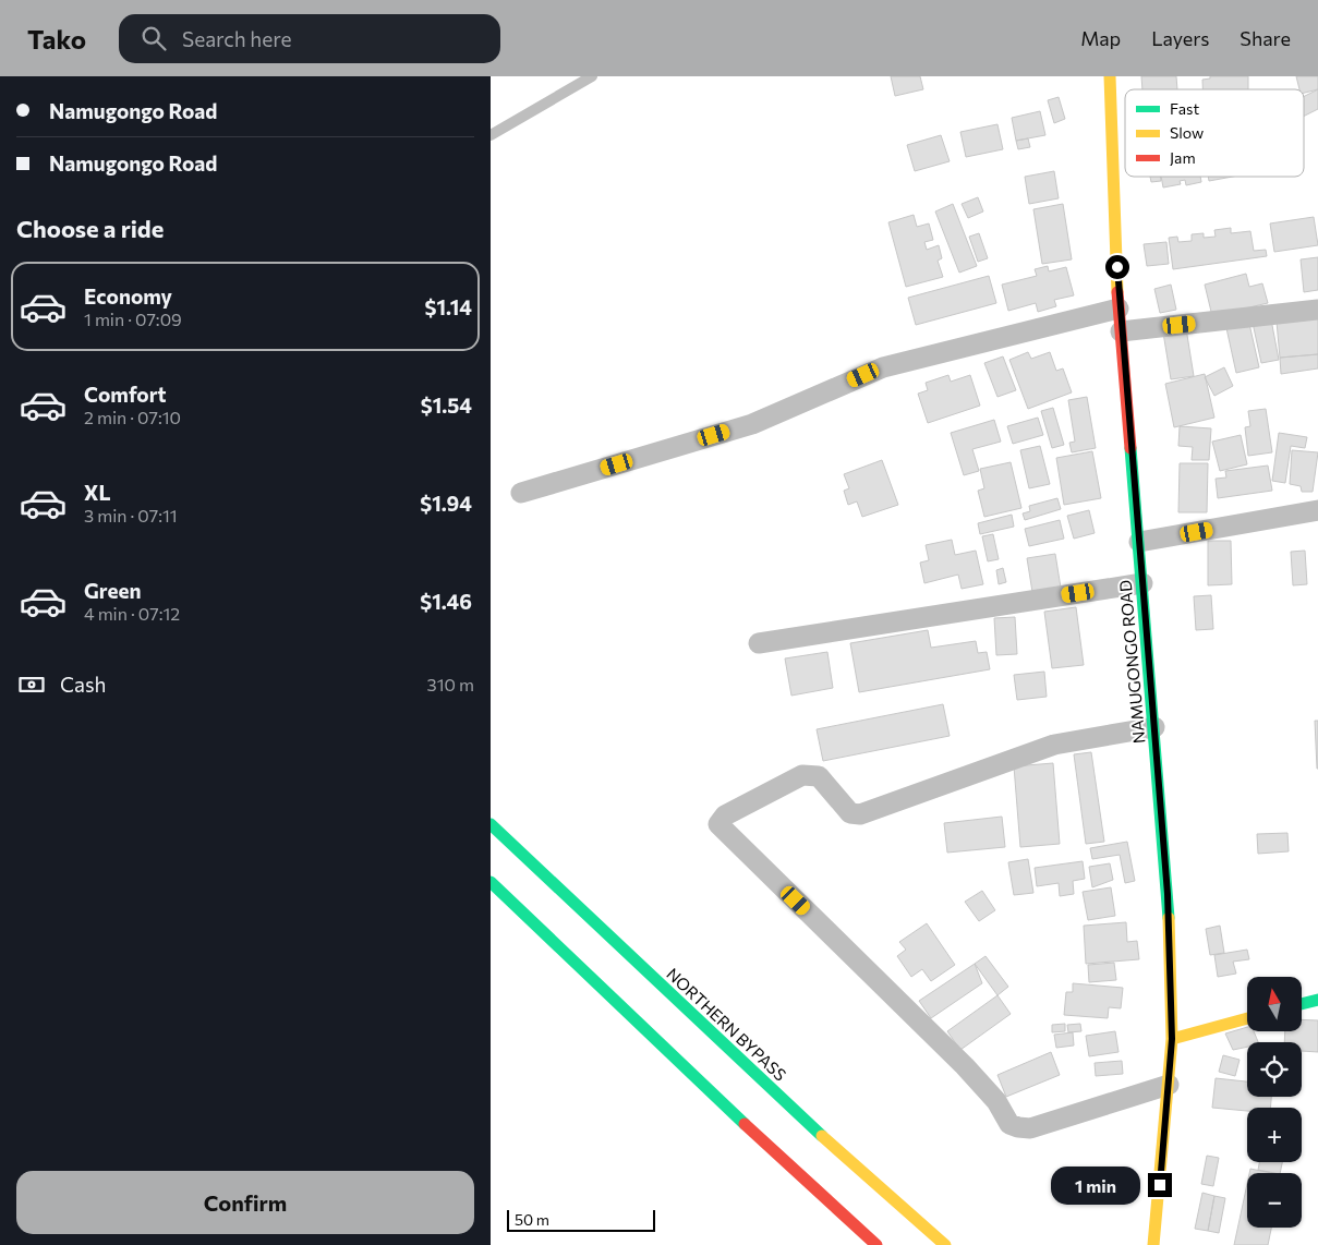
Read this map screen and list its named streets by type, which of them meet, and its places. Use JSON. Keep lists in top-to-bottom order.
{
  "streets": {
    "main road": ["NAMUGONGO ROAD", "NORTHERN BYPASS"]
  },
  "legend": ["Fast", "Slow", "Jam"],
  "scale_bar": "50 m",
  "north": "top",
  "page": {
    "header": "Tako",
    "search": "Search here",
    "nav": ["Map", "Layers", "Share"],
    "banner": ["Namugongo Road", "Namugongo Road"],
    "heading": "Choose a ride",
    "list": [
      {
        "name": "Economy",
        "note": "1 min · 07:09",
        "value": "$1.14"
      },
      {
        "name": "Comfort",
        "note": "2 min · 07:10",
        "value": "$1.54"
      },
      {
        "name": "XL",
        "note": "3 min · 07:11",
        "value": "$1.94"
      },
      {
        "name": "Green",
        "note": "4 min · 07:12",
        "value": "$1.46"
      }
    ],
    "pay": ["Cash", "310 m"],
    "map_buttons": ["+", "−"],
    "buttons": "Confirm",
    "bubble": "1 min",
    "scale": "50 m"
  }
}
